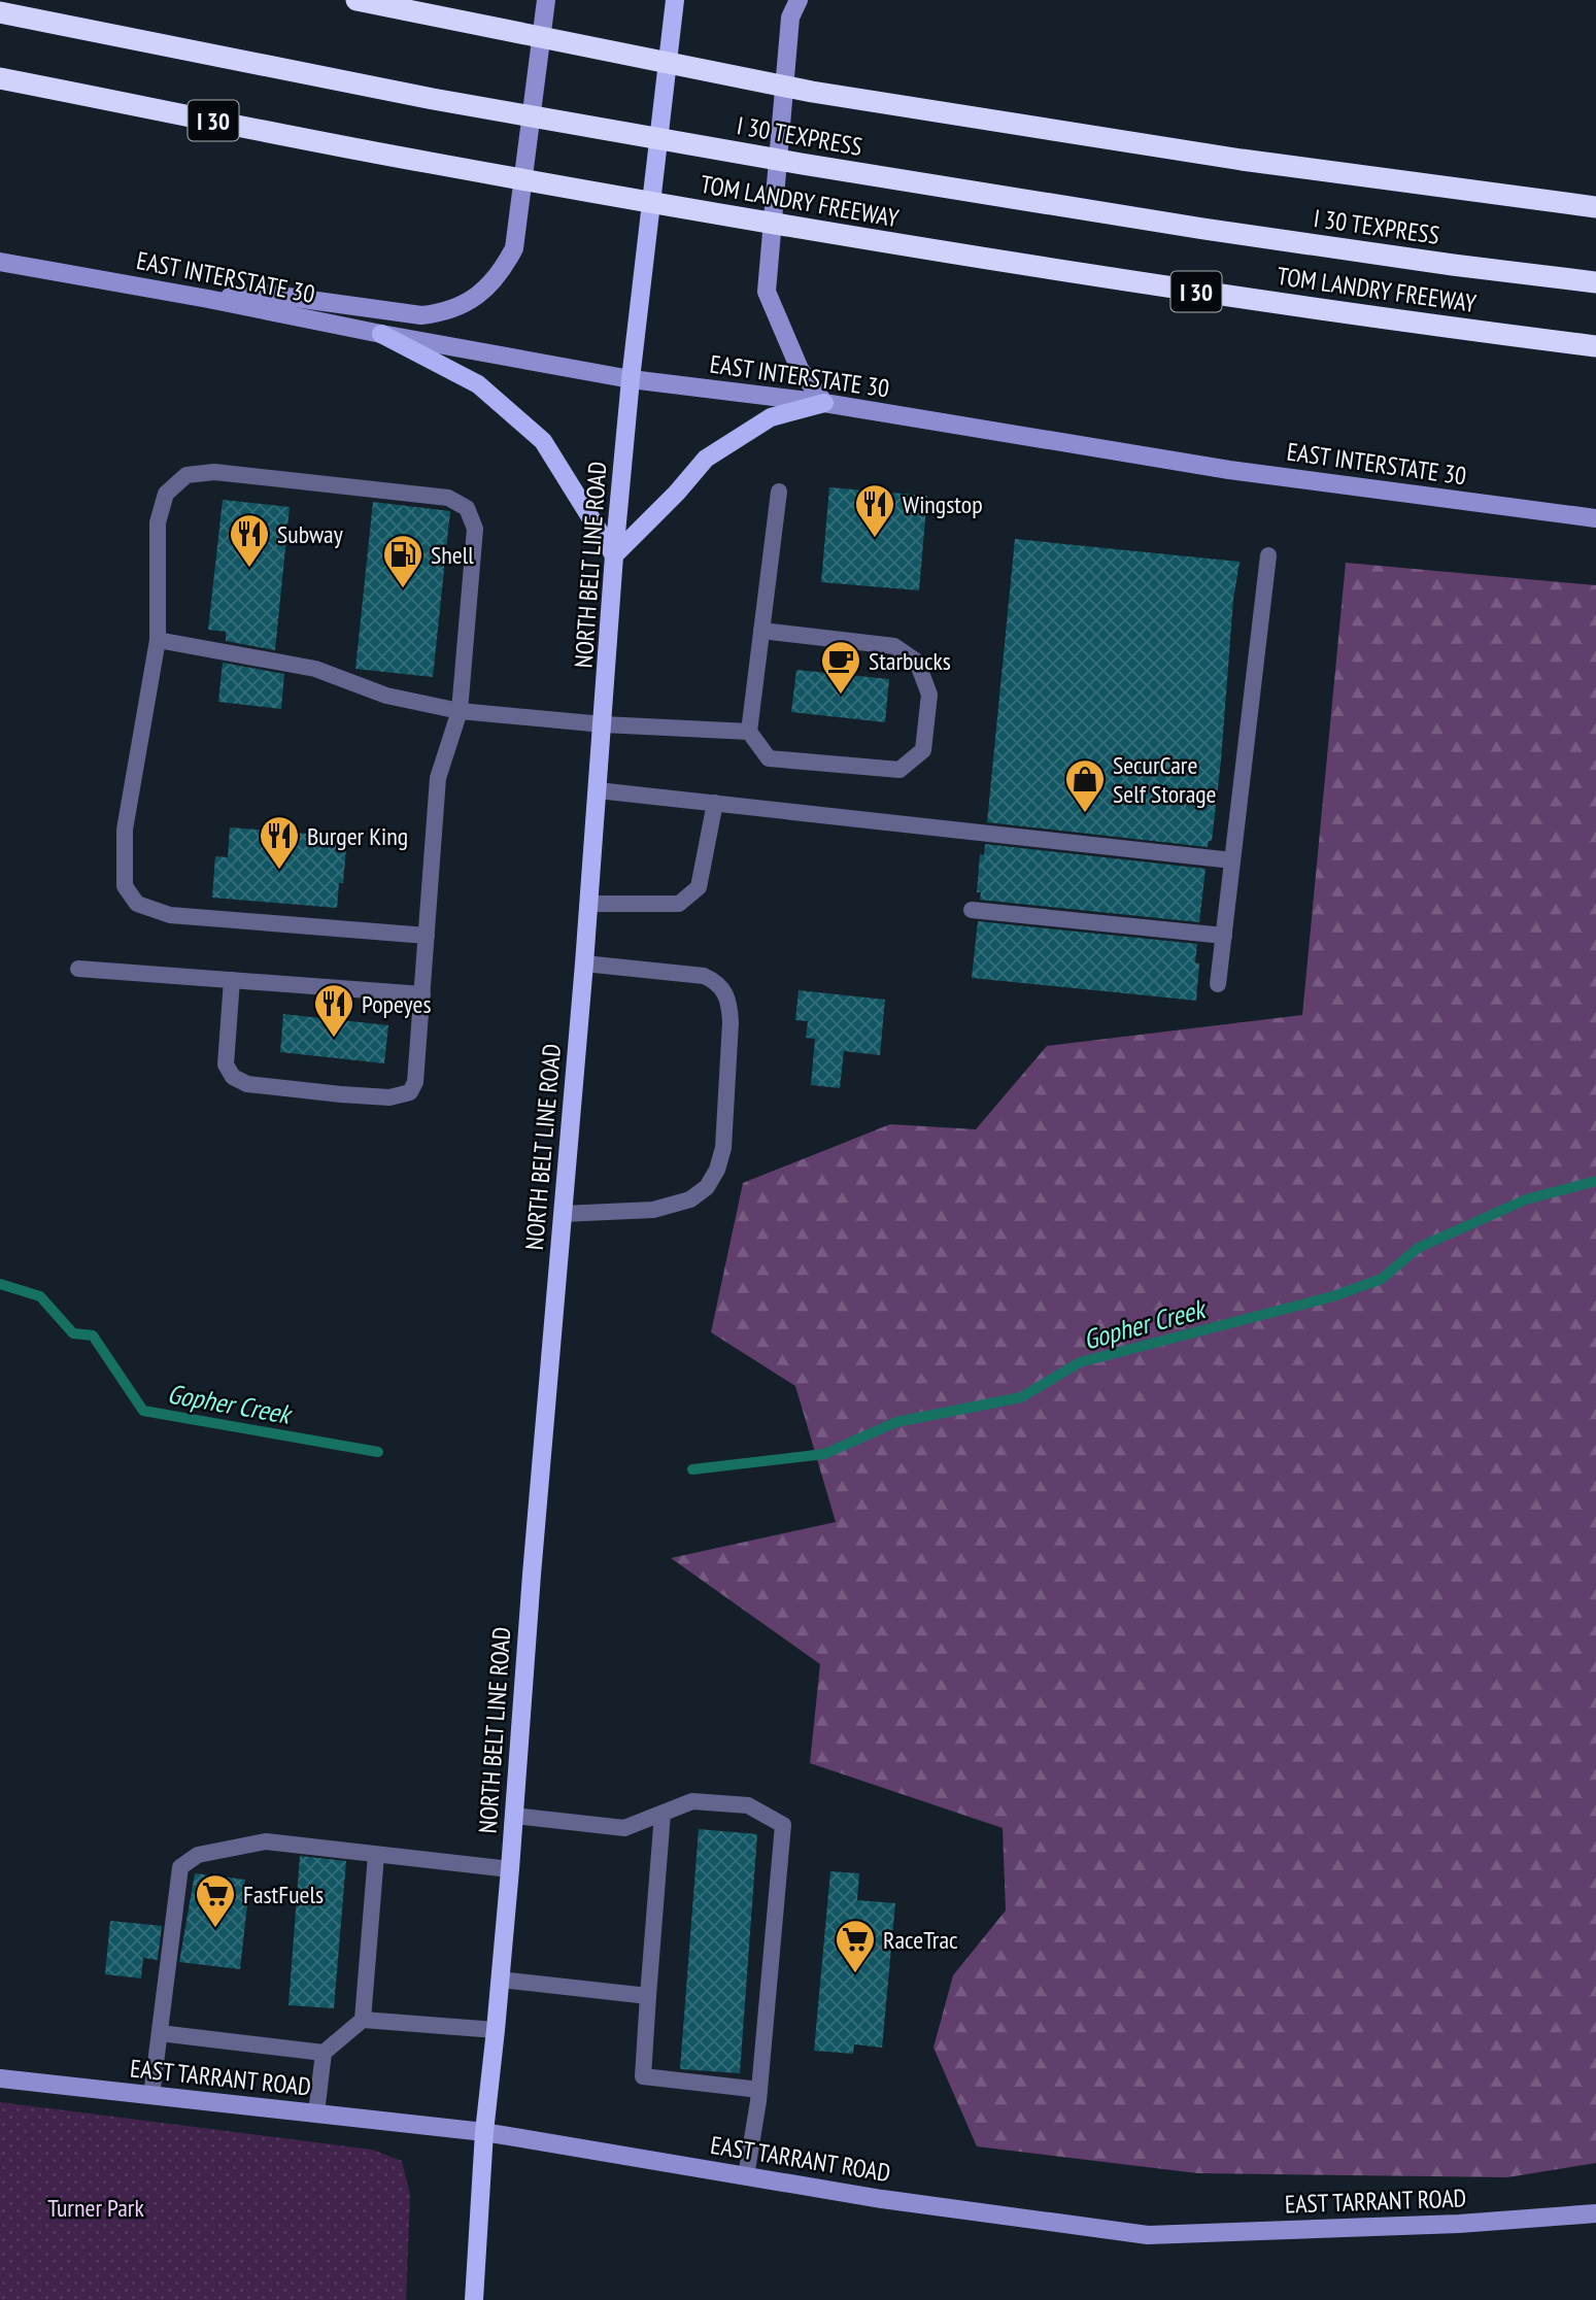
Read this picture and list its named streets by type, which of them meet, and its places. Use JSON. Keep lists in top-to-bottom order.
{
  "streets": {
    "highway": ["I 30", "I 30 TEXPRESS", "TOM LANDRY FREEWAY"],
    "main road": ["EAST INTERSTATE 30", "NORTH BELT LINE ROAD", "EAST TARRANT ROAD"]
  },
  "crossings": [
    ["EAST INTERSTATE 30", "NORTH BELT LINE ROAD"],
    ["NORTH BELT LINE ROAD", "EAST TARRANT ROAD"]
  ],
  "water": ["Gopher Creek"],
  "parks": ["Turner Park"],
  "places": {
    "restaurant": [
      "Wingstop",
      "Subway",
      "Burger King",
      "Popeyes"
    ],
    "fuel station": ["Shell"],
    "cafe": ["Starbucks"],
    "shop": ["SecurCare Self Storage"],
    "supermarket": ["FastFuels", "RaceTrac"]
  }
}
